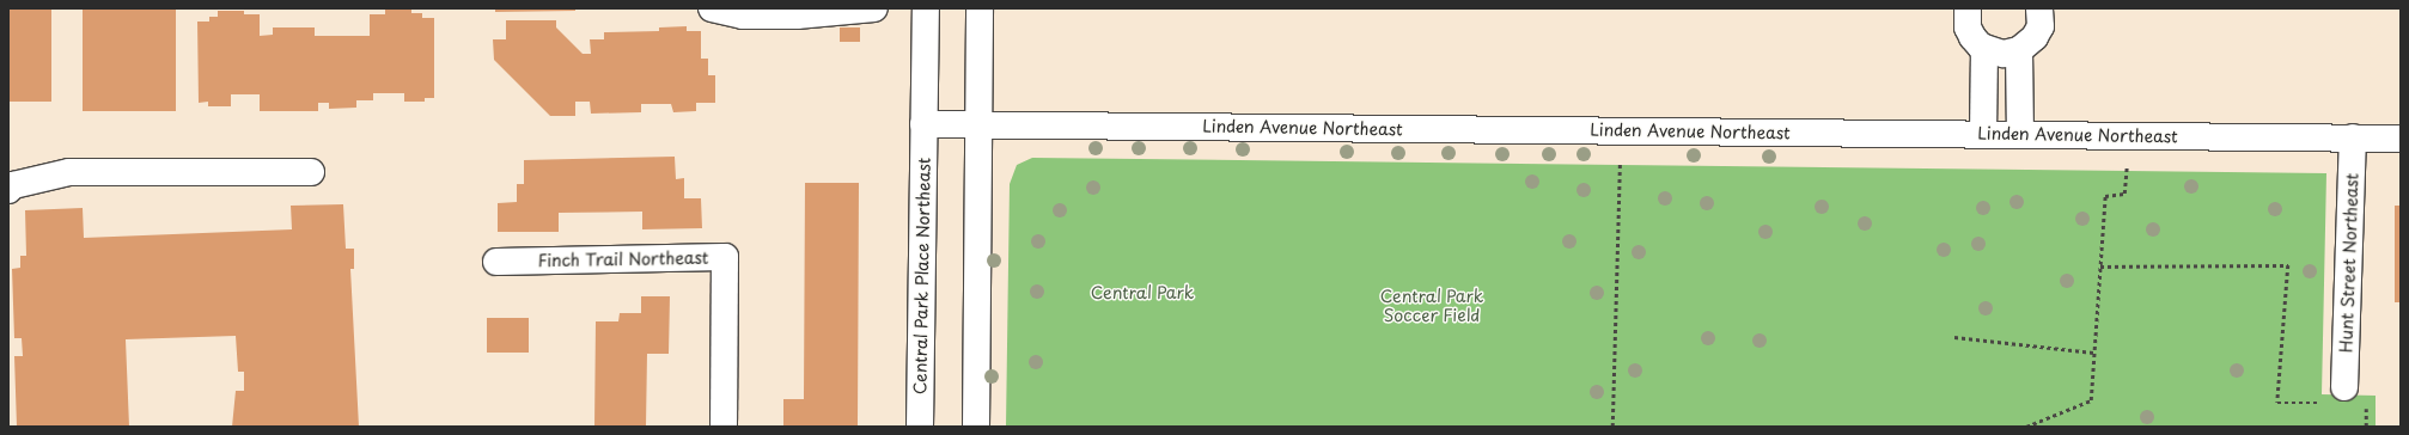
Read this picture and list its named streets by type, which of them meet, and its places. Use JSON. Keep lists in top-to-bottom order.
{
  "streets": {
    "street": [
      "Linden Avenue Northeast",
      "Finch Trail Northeast",
      "Hunt Street Northeast",
      "Central Park Place Northeast"
    ]
  },
  "crossings": [
    ["Linden Avenue Northeast", "Hunt Street Northeast"]
  ],
  "parks": ["Central Park", "Central Park Soccer Field"]
}
